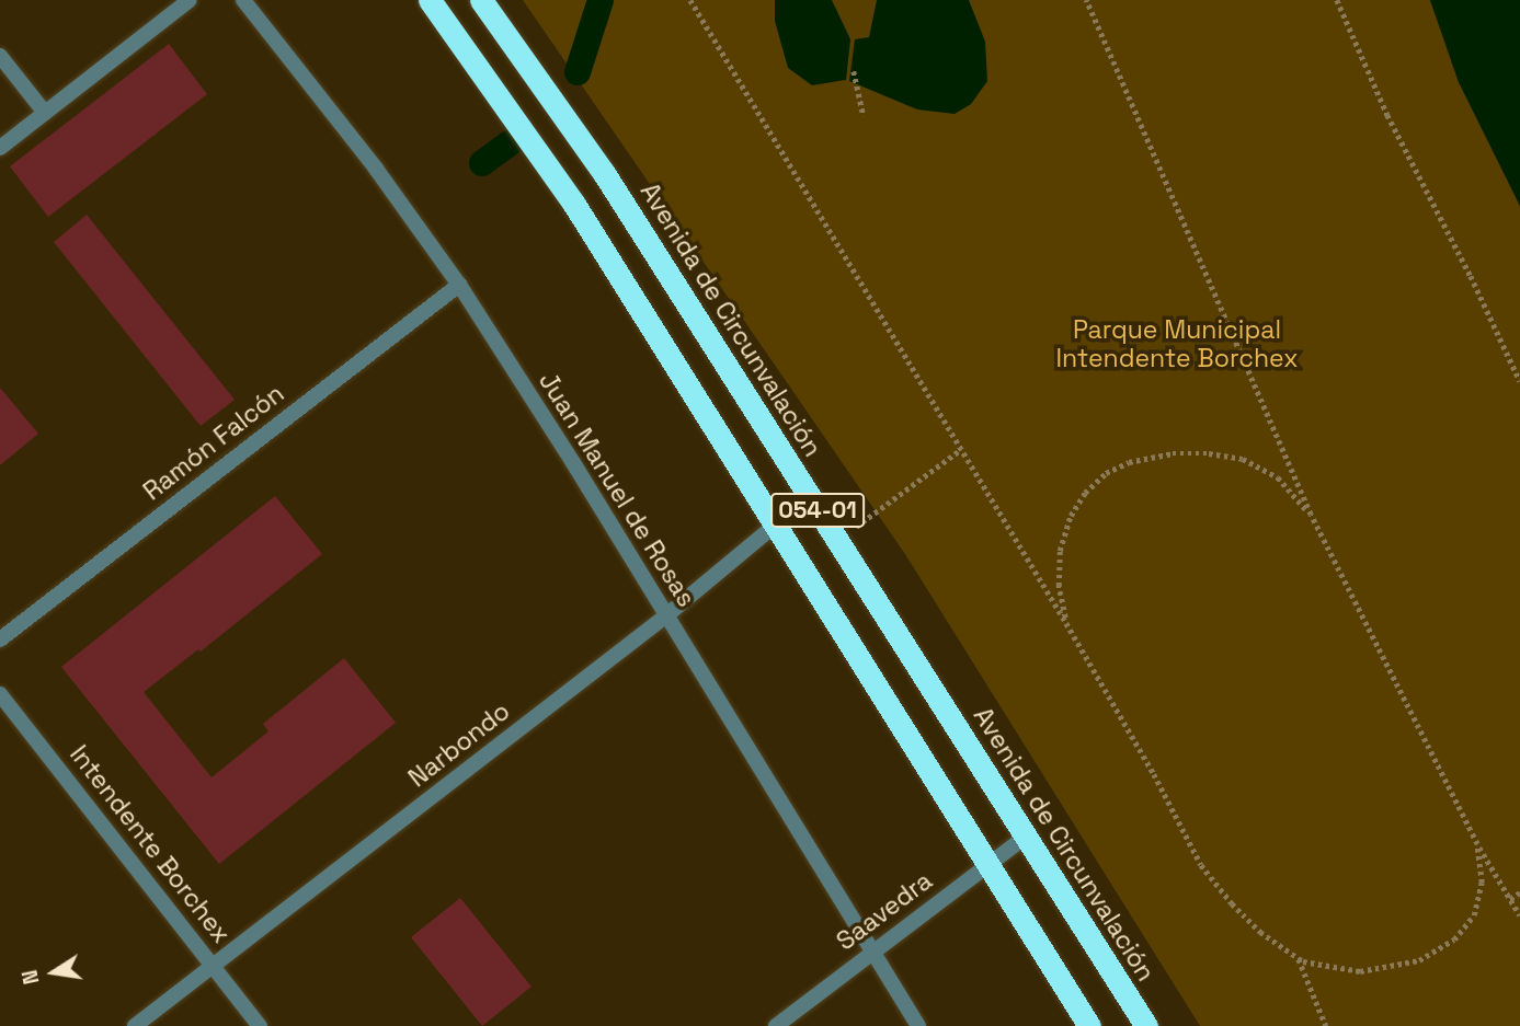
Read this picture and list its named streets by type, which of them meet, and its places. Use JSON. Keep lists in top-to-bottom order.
{
  "streets": {
    "highway": ["Avenida de Circunvalación", "054-01"],
    "street": [
      "Ramón Falcón",
      "Juan Manuel de Rosas",
      "Narbondo",
      "Intendente Borchex",
      "Saavedra"
    ]
  },
  "crossings": [
    ["Avenida de Circunvalación", "Narbondo"],
    ["Avenida de Circunvalación", "Saavedra"],
    ["Ramón Falcón", "Juan Manuel de Rosas"],
    ["Juan Manuel de Rosas", "Narbondo"],
    ["Juan Manuel de Rosas", "Saavedra"],
    ["054-01", "Narbondo"],
    ["054-01", "Saavedra"],
    ["Narbondo", "Intendente Borchex"]
  ],
  "parks": ["Parque Municipal Intendente Borchex"],
  "north": "left"
}
